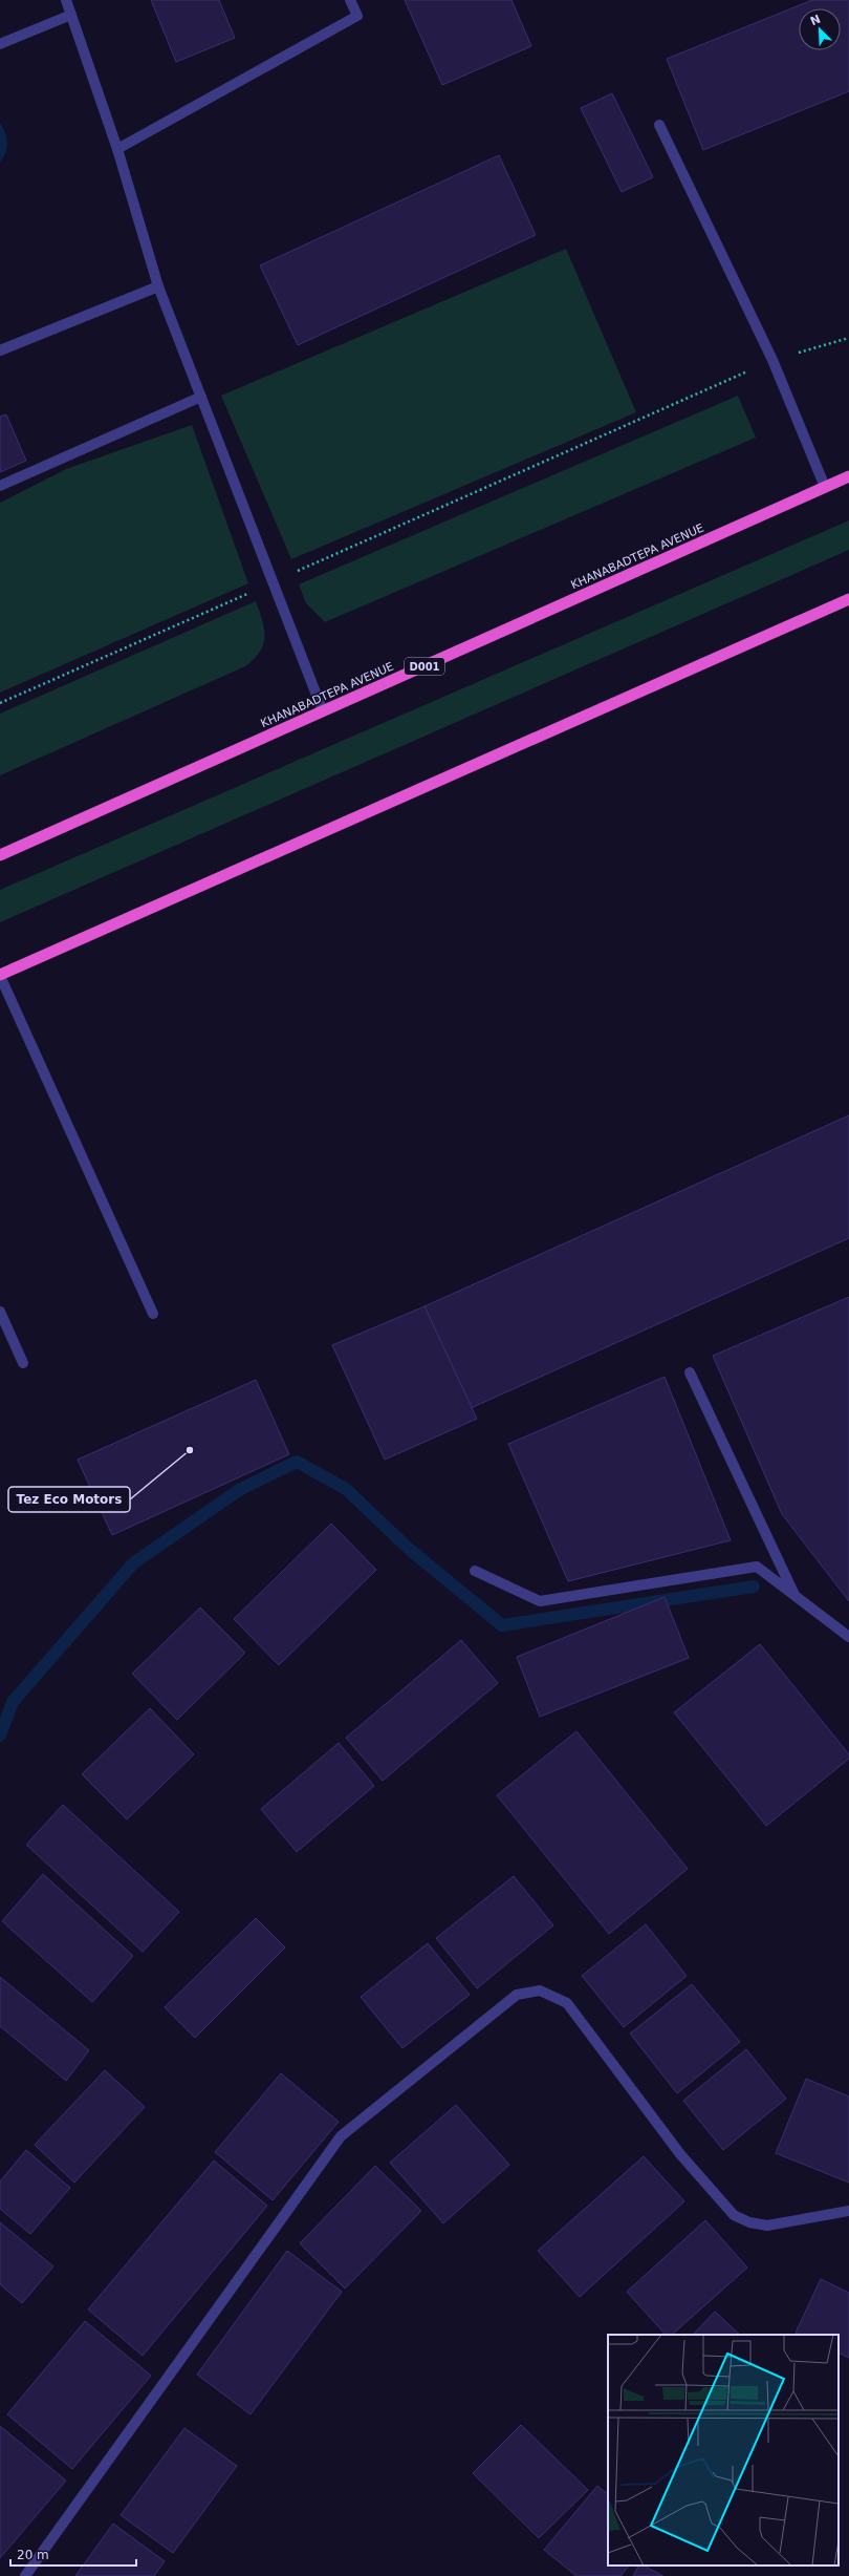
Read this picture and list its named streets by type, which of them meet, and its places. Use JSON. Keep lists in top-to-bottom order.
{
  "streets": {
    "highway": ["KHANABADTEPA AVENUE", "D001"]
  },
  "places": ["Tez Eco Motors"],
  "scale_bar": "20 m",
  "north": "top left"
}
